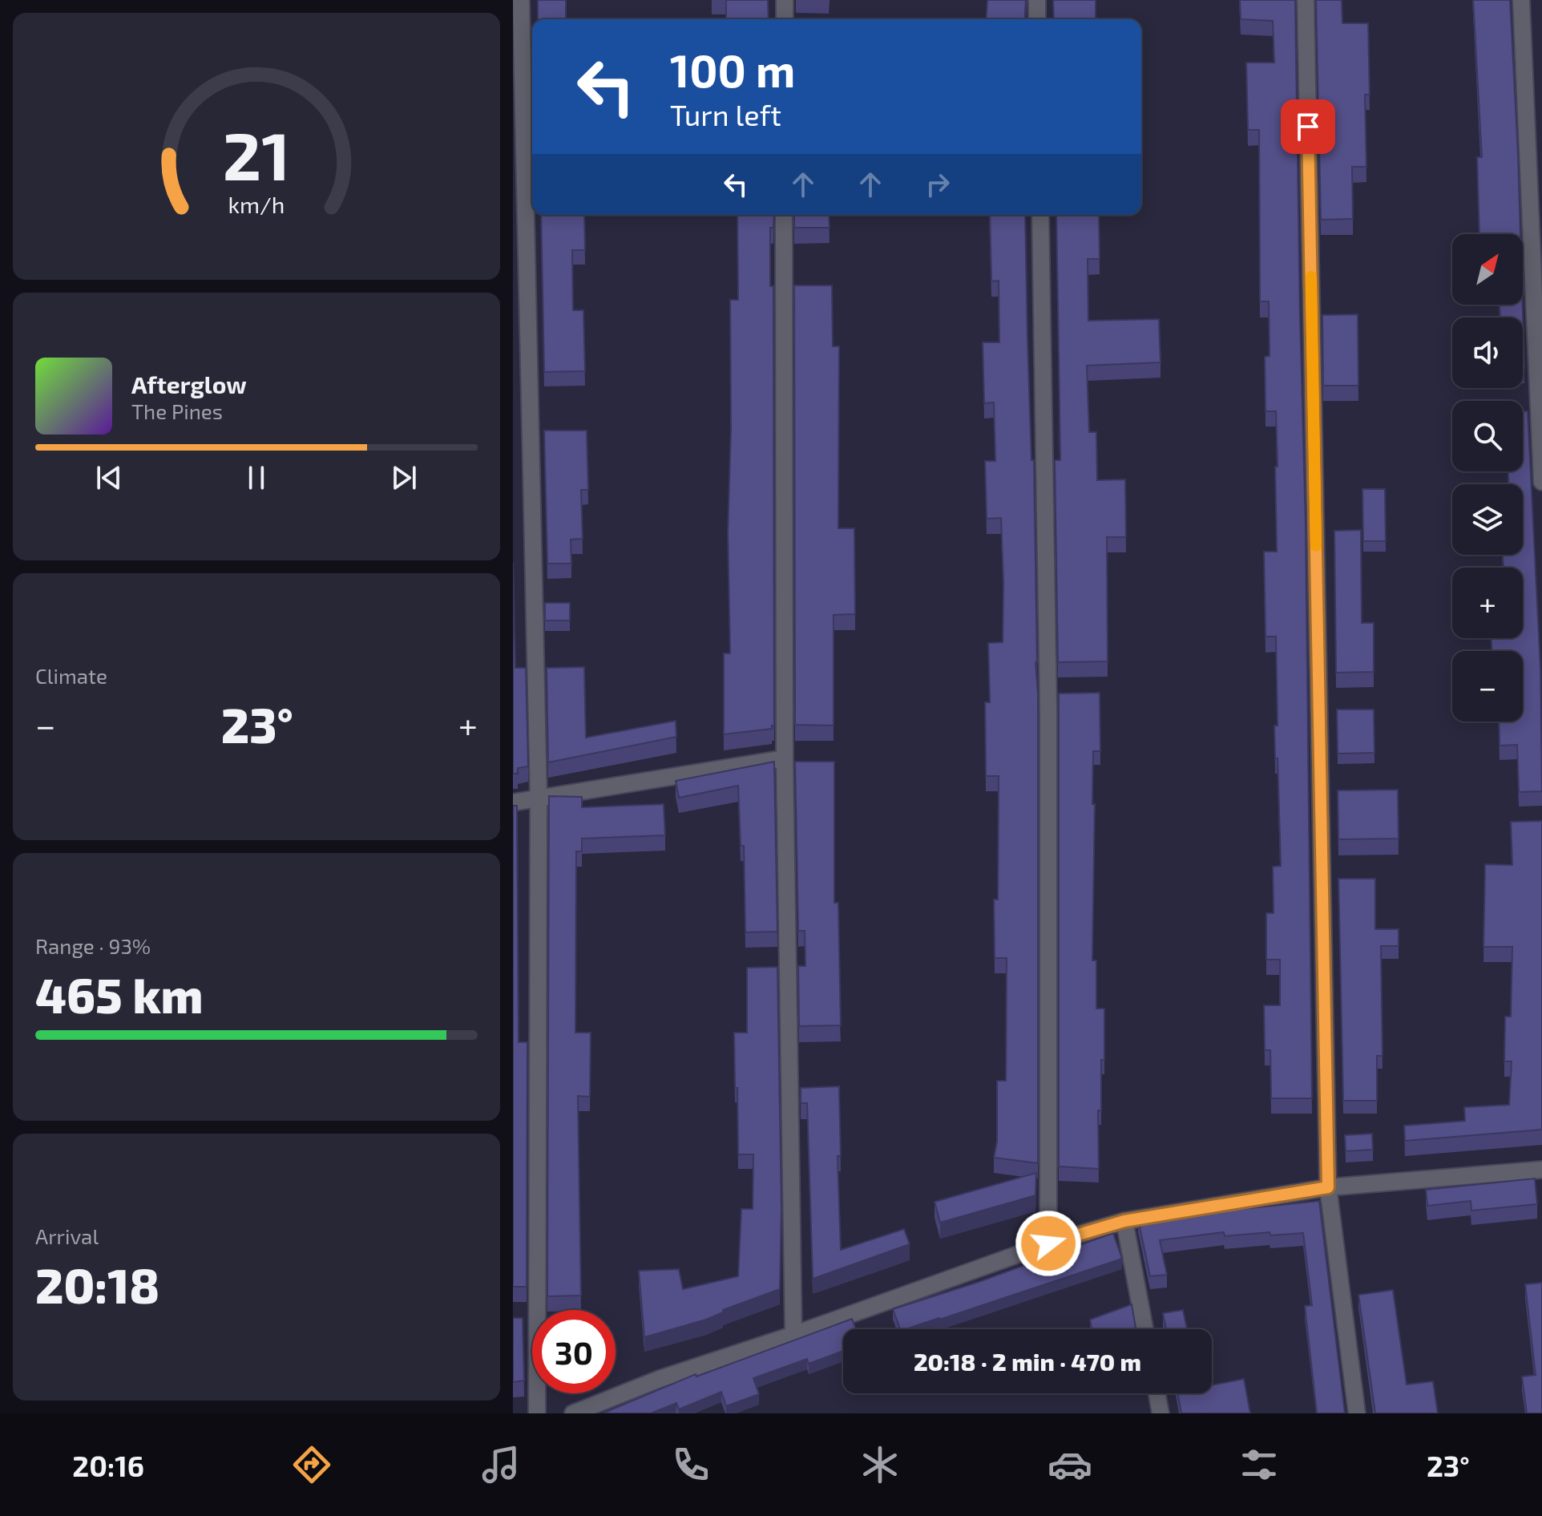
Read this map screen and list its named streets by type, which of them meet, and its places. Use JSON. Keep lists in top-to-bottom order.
{
  "north": "top right",
  "page": {
    "turn": ["100 m", "Turn left"],
    "map_buttons": ["+", "−"],
    "song": ["Afterglow", "The Pines"],
    "tile": [
      "Climate",
      ["Range · 93%", "465 km"],
      ["Arrival", "20:18"]
    ],
    "heat": ["−", "23°", "+"],
    "limit": "30",
    "trip": "20:18 · 2 min · 470 m",
    "tabs": ["20:16", "23°"],
    "gauge": ["21", "km/h"]
  }
}
